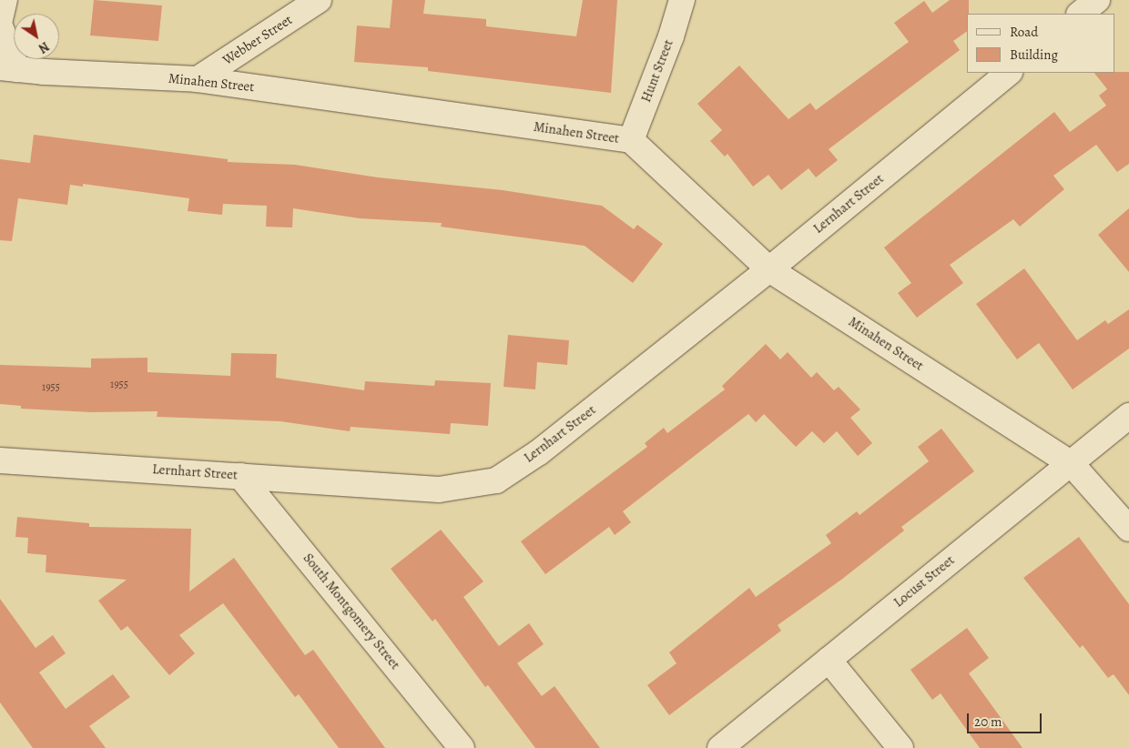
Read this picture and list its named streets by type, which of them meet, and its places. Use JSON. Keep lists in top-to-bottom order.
{
  "streets": {
    "street": [
      "Webber Street",
      "Hunt Street",
      "Minahen Street",
      "Lernhart Street",
      "Locust Street",
      "South Montgomery Street"
    ]
  },
  "crossings": [
    ["Webber Street", "Minahen Street"],
    ["Hunt Street", "Minahen Street"],
    ["Minahen Street", "Lernhart Street"],
    ["Minahen Street", "Locust Street"],
    ["Lernhart Street", "South Montgomery Street"]
  ],
  "house_numbers": ["1955", "1955"],
  "legend": ["Road", "Building"],
  "scale_bar": "20 m",
  "north": "bottom right"
}
